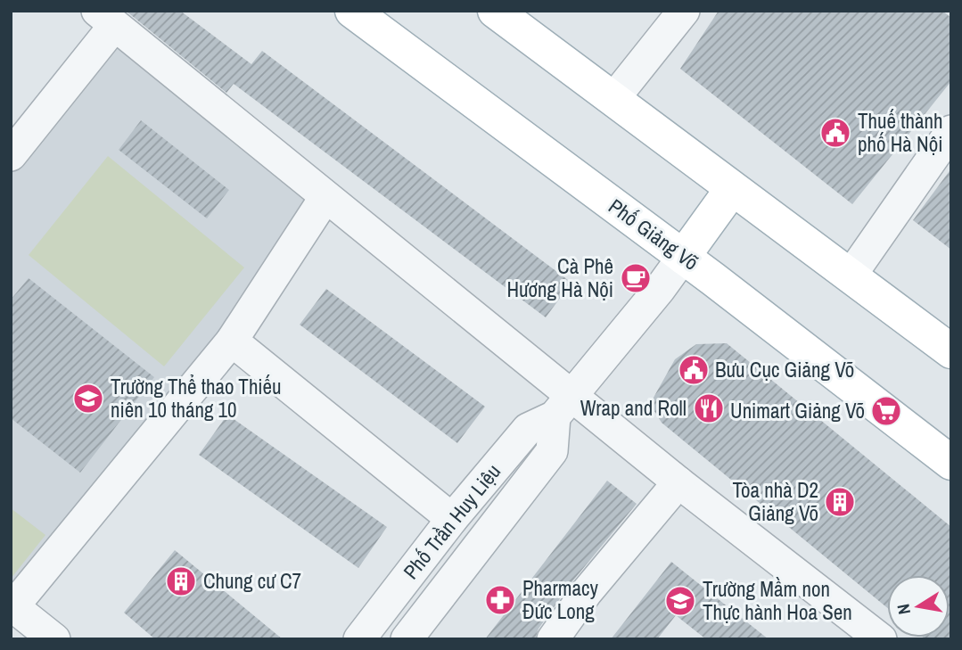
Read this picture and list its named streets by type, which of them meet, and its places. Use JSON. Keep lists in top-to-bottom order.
{
  "streets": {
    "main road": ["Phố Giảng Võ"],
    "street": ["Phố Trần Huy Liệu"]
  },
  "crossings": [
    ["Phố Giảng Võ", "Phố Trần Huy Liệu"]
  ],
  "places": {
    "public building": ["Thuế thành phố Hà Nội", "Bưu Cục Giảng Võ"],
    "cafe": ["Cà Phê Hương Hà Nội"],
    "school or university": ["Trường Thể thao Thiếu niên 10 tháng 10", "Trường Mầm non Thực hành Hoa Sen"],
    "restaurant": ["Wrap and Roll"],
    "supermarket": ["Unimart Giảng Võ"],
    "building": ["Tòa nhà D2 Giảng Võ", "Chung cư C7"],
    "pharmacy": ["Pharmacy Đức Long"]
  },
  "north": "left"
}
